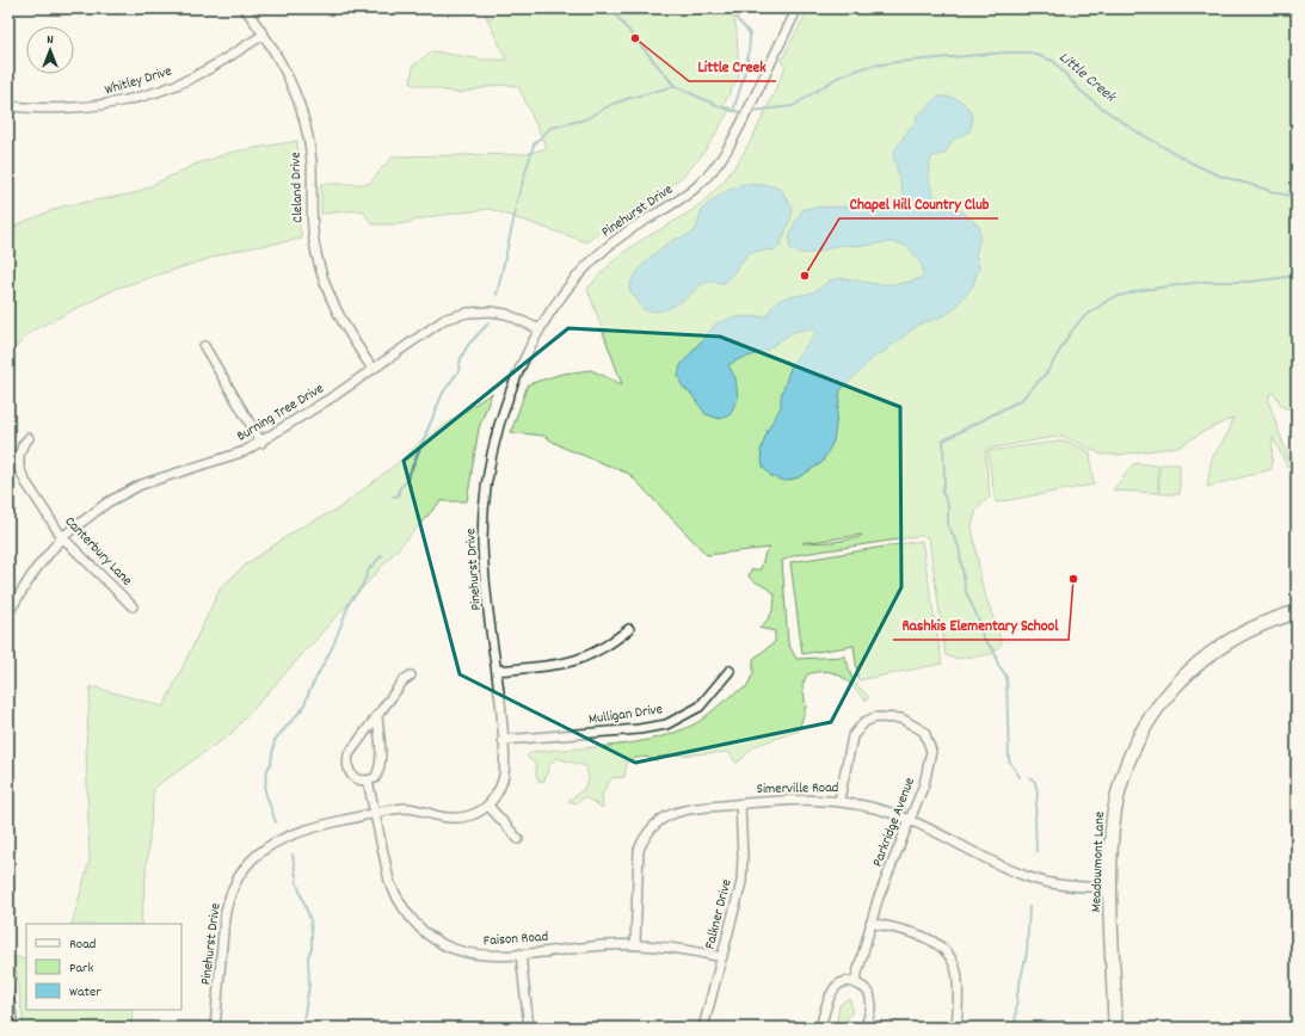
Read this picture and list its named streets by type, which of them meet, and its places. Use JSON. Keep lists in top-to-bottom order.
{
  "streets": {
    "street": [
      "Whitley Drive",
      "Cleland Drive",
      "Pinehurst Drive",
      "Burning Tree Drive",
      "Canterbury Lane",
      "Mulligan Drive",
      "Simerville Road",
      "Parkridge Avenue",
      "Meadowmont Lane",
      "Falkner Drive",
      "Faison Road"
    ]
  },
  "crossings": [
    ["Whitley Drive", "Cleland Drive"],
    ["Cleland Drive", "Burning Tree Drive"],
    ["Pinehurst Drive", "Burning Tree Drive"],
    ["Pinehurst Drive", "Mulligan Drive"],
    ["Pinehurst Drive", "Faison Road"],
    ["Burning Tree Drive", "Canterbury Lane"],
    ["Simerville Road", "Parkridge Avenue"],
    ["Simerville Road", "Meadowmont Lane"],
    ["Simerville Road", "Falkner Drive"],
    ["Simerville Road", "Faison Road"],
    ["Falkner Drive", "Faison Road"]
  ],
  "water": ["Little Creek"],
  "places": ["Little Creek", "Chapel Hill Country Club", "Rashkis Elementary School"],
  "legend": ["Road", "Park", "Water"],
  "north": "top"
}
